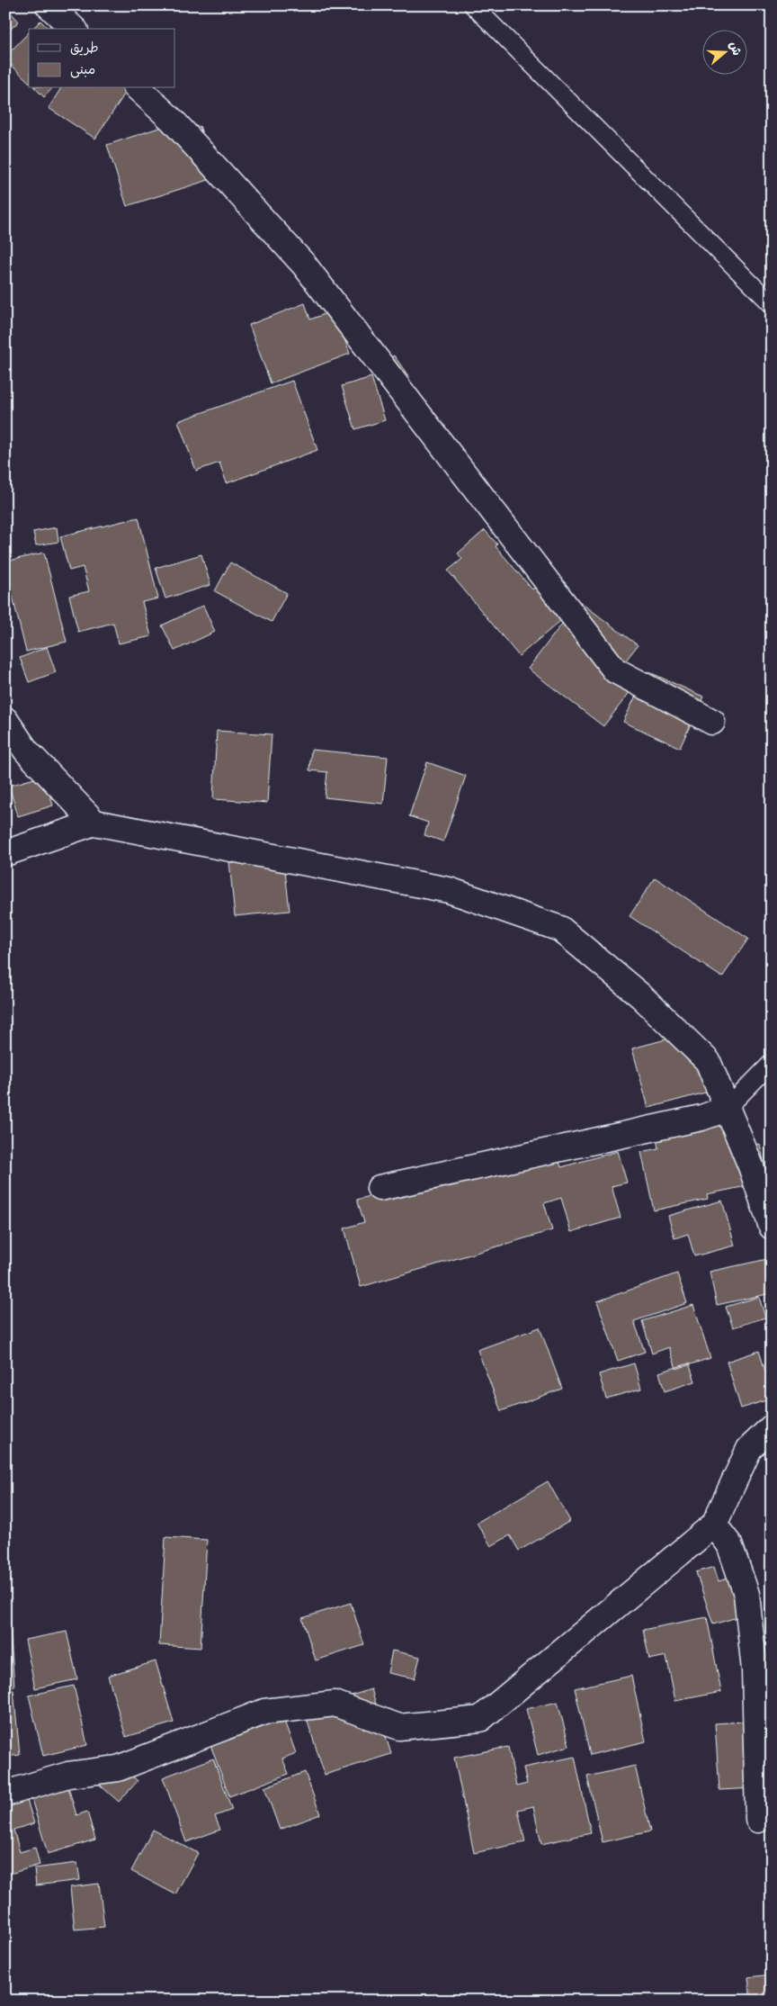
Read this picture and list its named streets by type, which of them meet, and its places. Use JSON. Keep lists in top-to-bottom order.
{
  "legend": ["طريق", "مبنى"],
  "north": "right"
}
